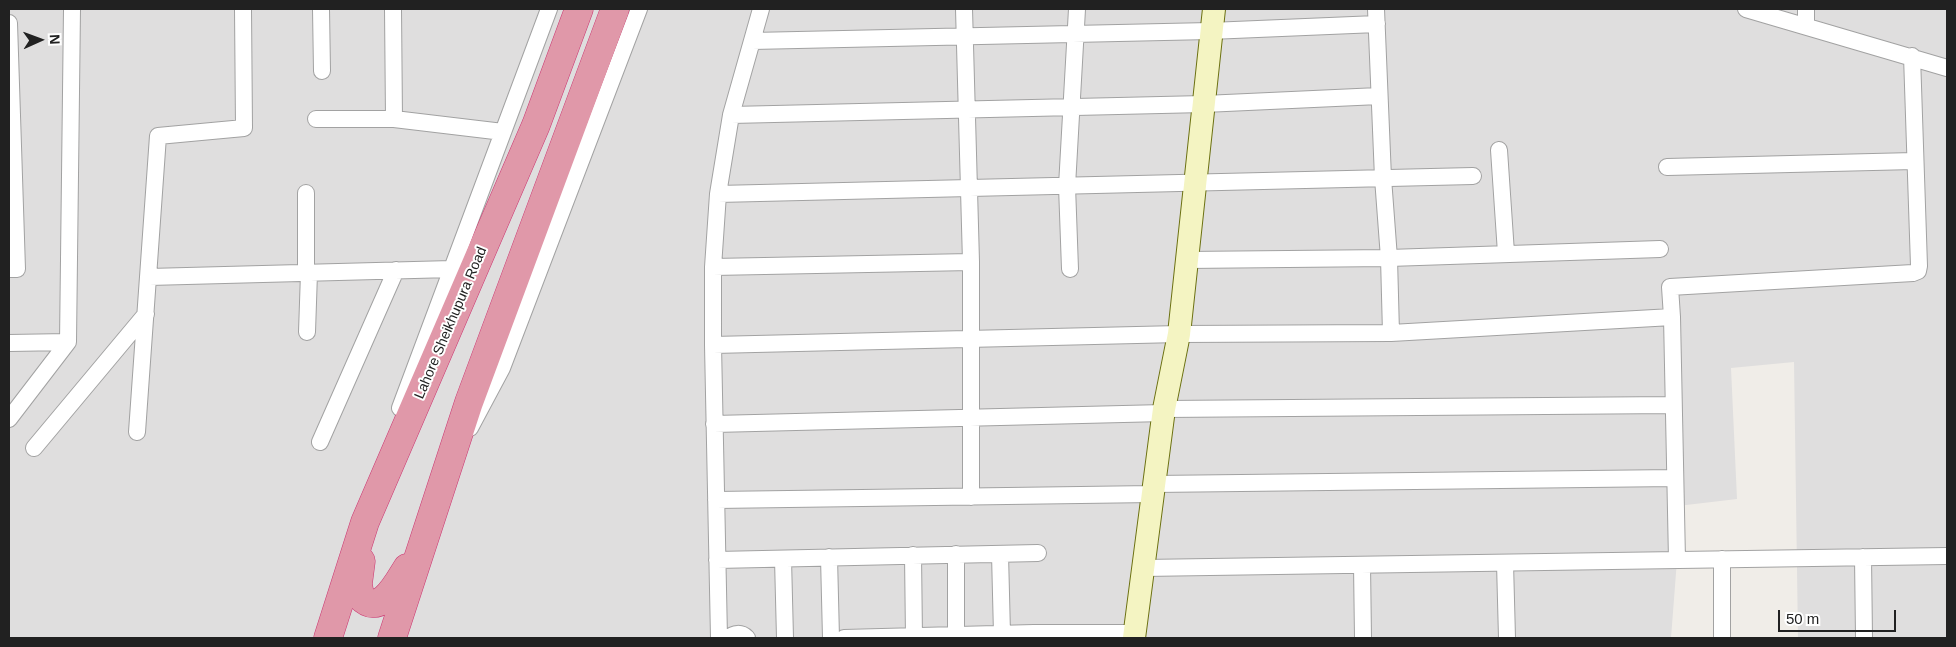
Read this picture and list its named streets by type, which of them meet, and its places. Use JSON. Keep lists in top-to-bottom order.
{
  "streets": {
    "highway": ["Lahore Sheikhupura Road"]
  },
  "scale_bar": "50 m",
  "north": "right"
}
